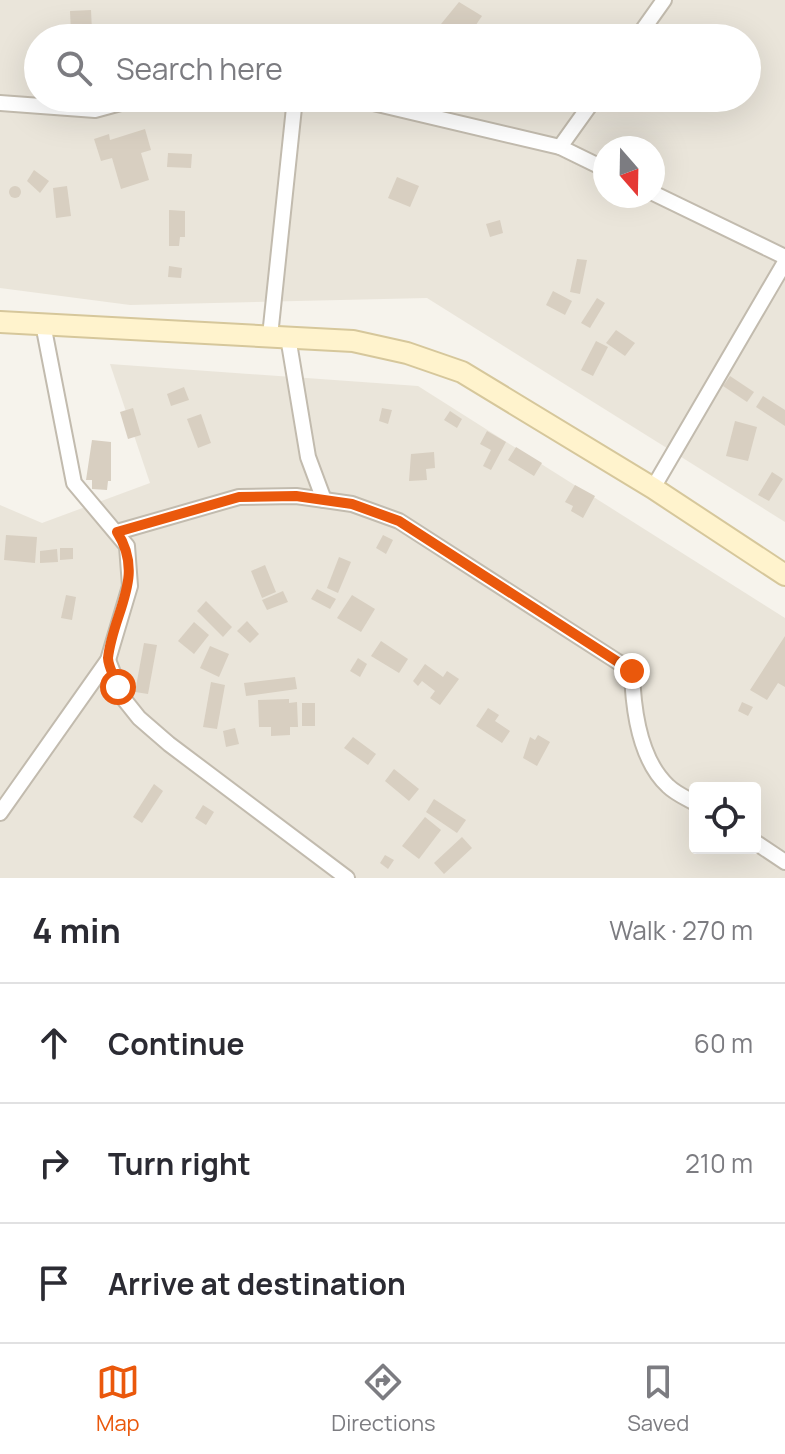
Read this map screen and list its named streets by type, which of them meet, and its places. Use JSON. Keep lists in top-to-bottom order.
{
  "north": "bottom",
  "page": {
    "search": "Search here",
    "heading": ["4 min", "Walk · 270 m"],
    "list": [
      ["Continue", "60 m"],
      ["Turn right", "210 m"],
      "Arrive at destination"
    ],
    "nav": ["Map", "Directions", "Saved"]
  }
}
